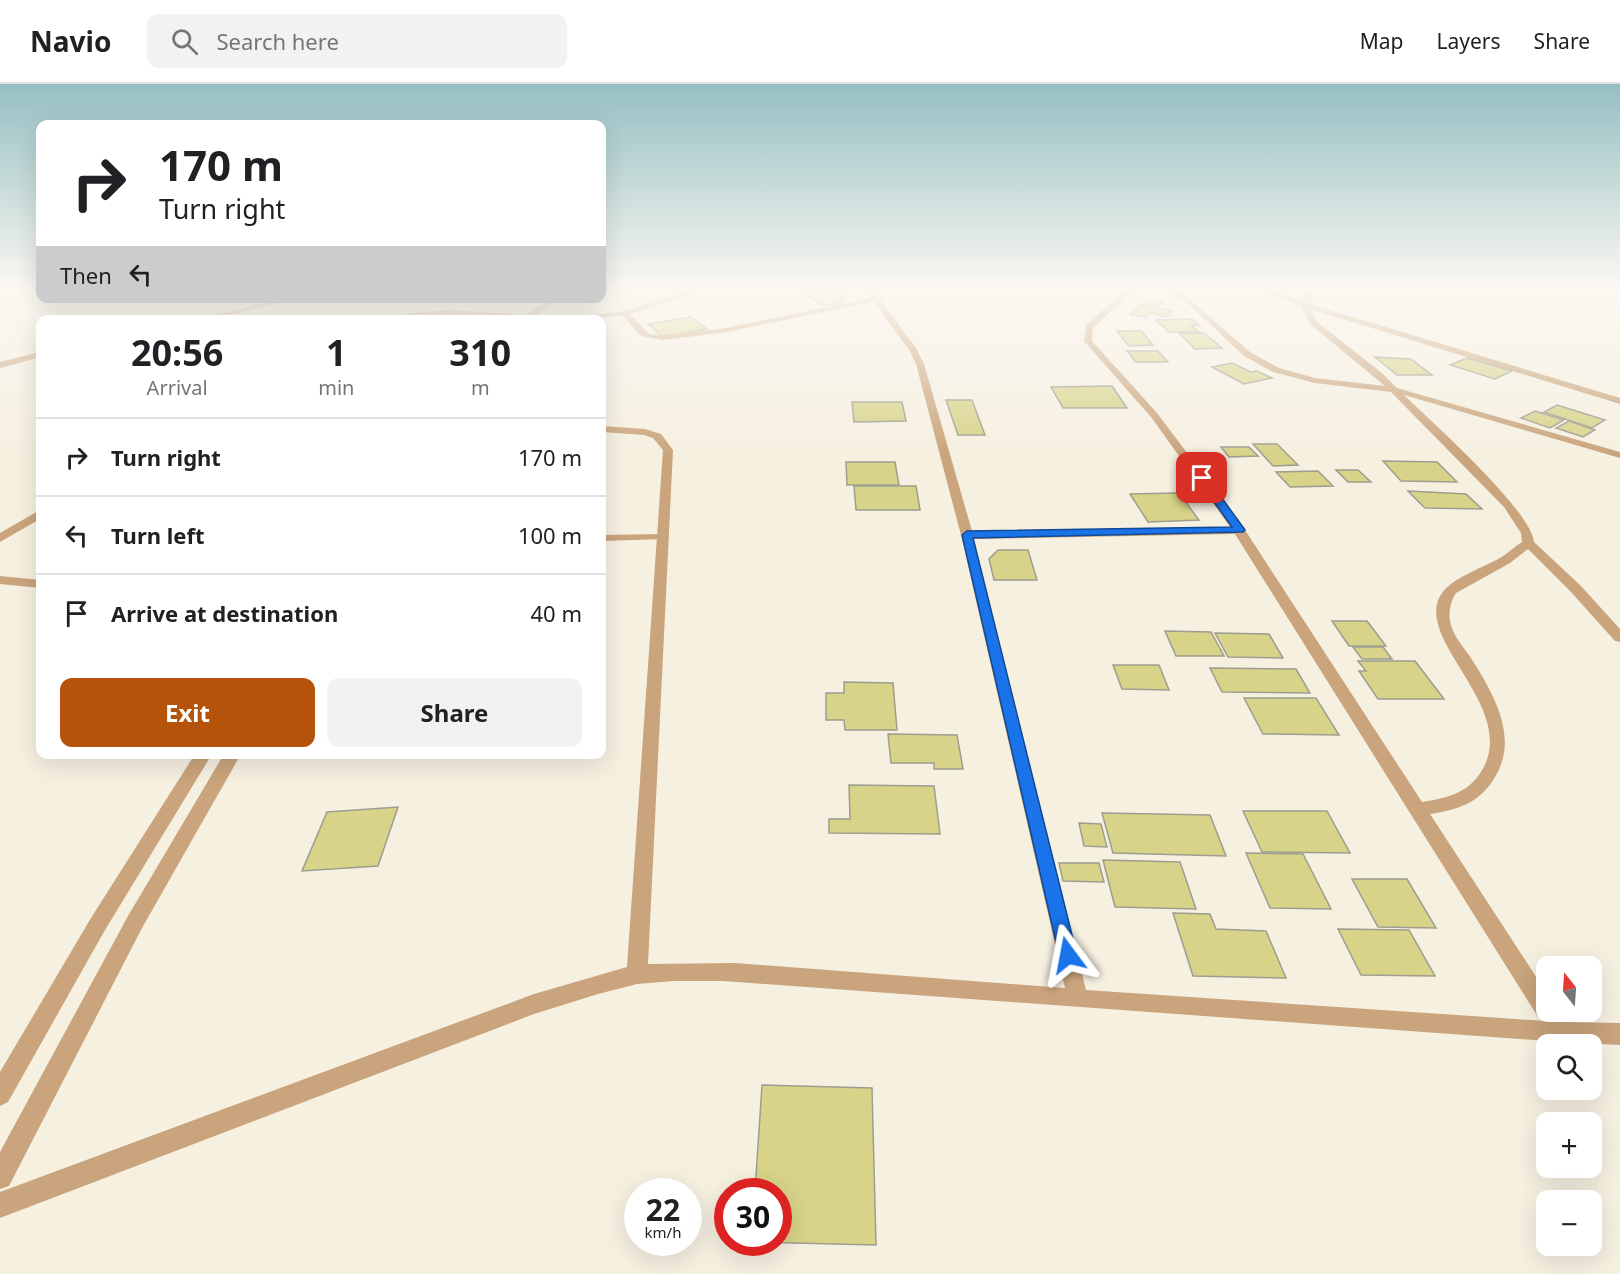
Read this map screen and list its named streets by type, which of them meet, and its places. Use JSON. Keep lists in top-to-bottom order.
{
  "north": "top",
  "page": {
    "header": "Navio",
    "search": "Search here",
    "nav": ["Map", "Layers", "Share"],
    "turn": ["170 m", "Turn right"],
    "then": "Then",
    "eta": [
      "20:56",
      "Arrival",
      "1",
      "min",
      "310",
      "m"
    ],
    "list": [
      {
        "name": "Turn right",
        "value": "170 m"
      },
      {
        "name": "Turn left",
        "value": "100 m"
      },
      {
        "name": "Arrive at destination",
        "value": "40 m"
      }
    ],
    "buttons": ["Exit", "Share"],
    "map_buttons": ["+", "−"],
    "speed": "22 km/h",
    "limit": "30"
  }
}
